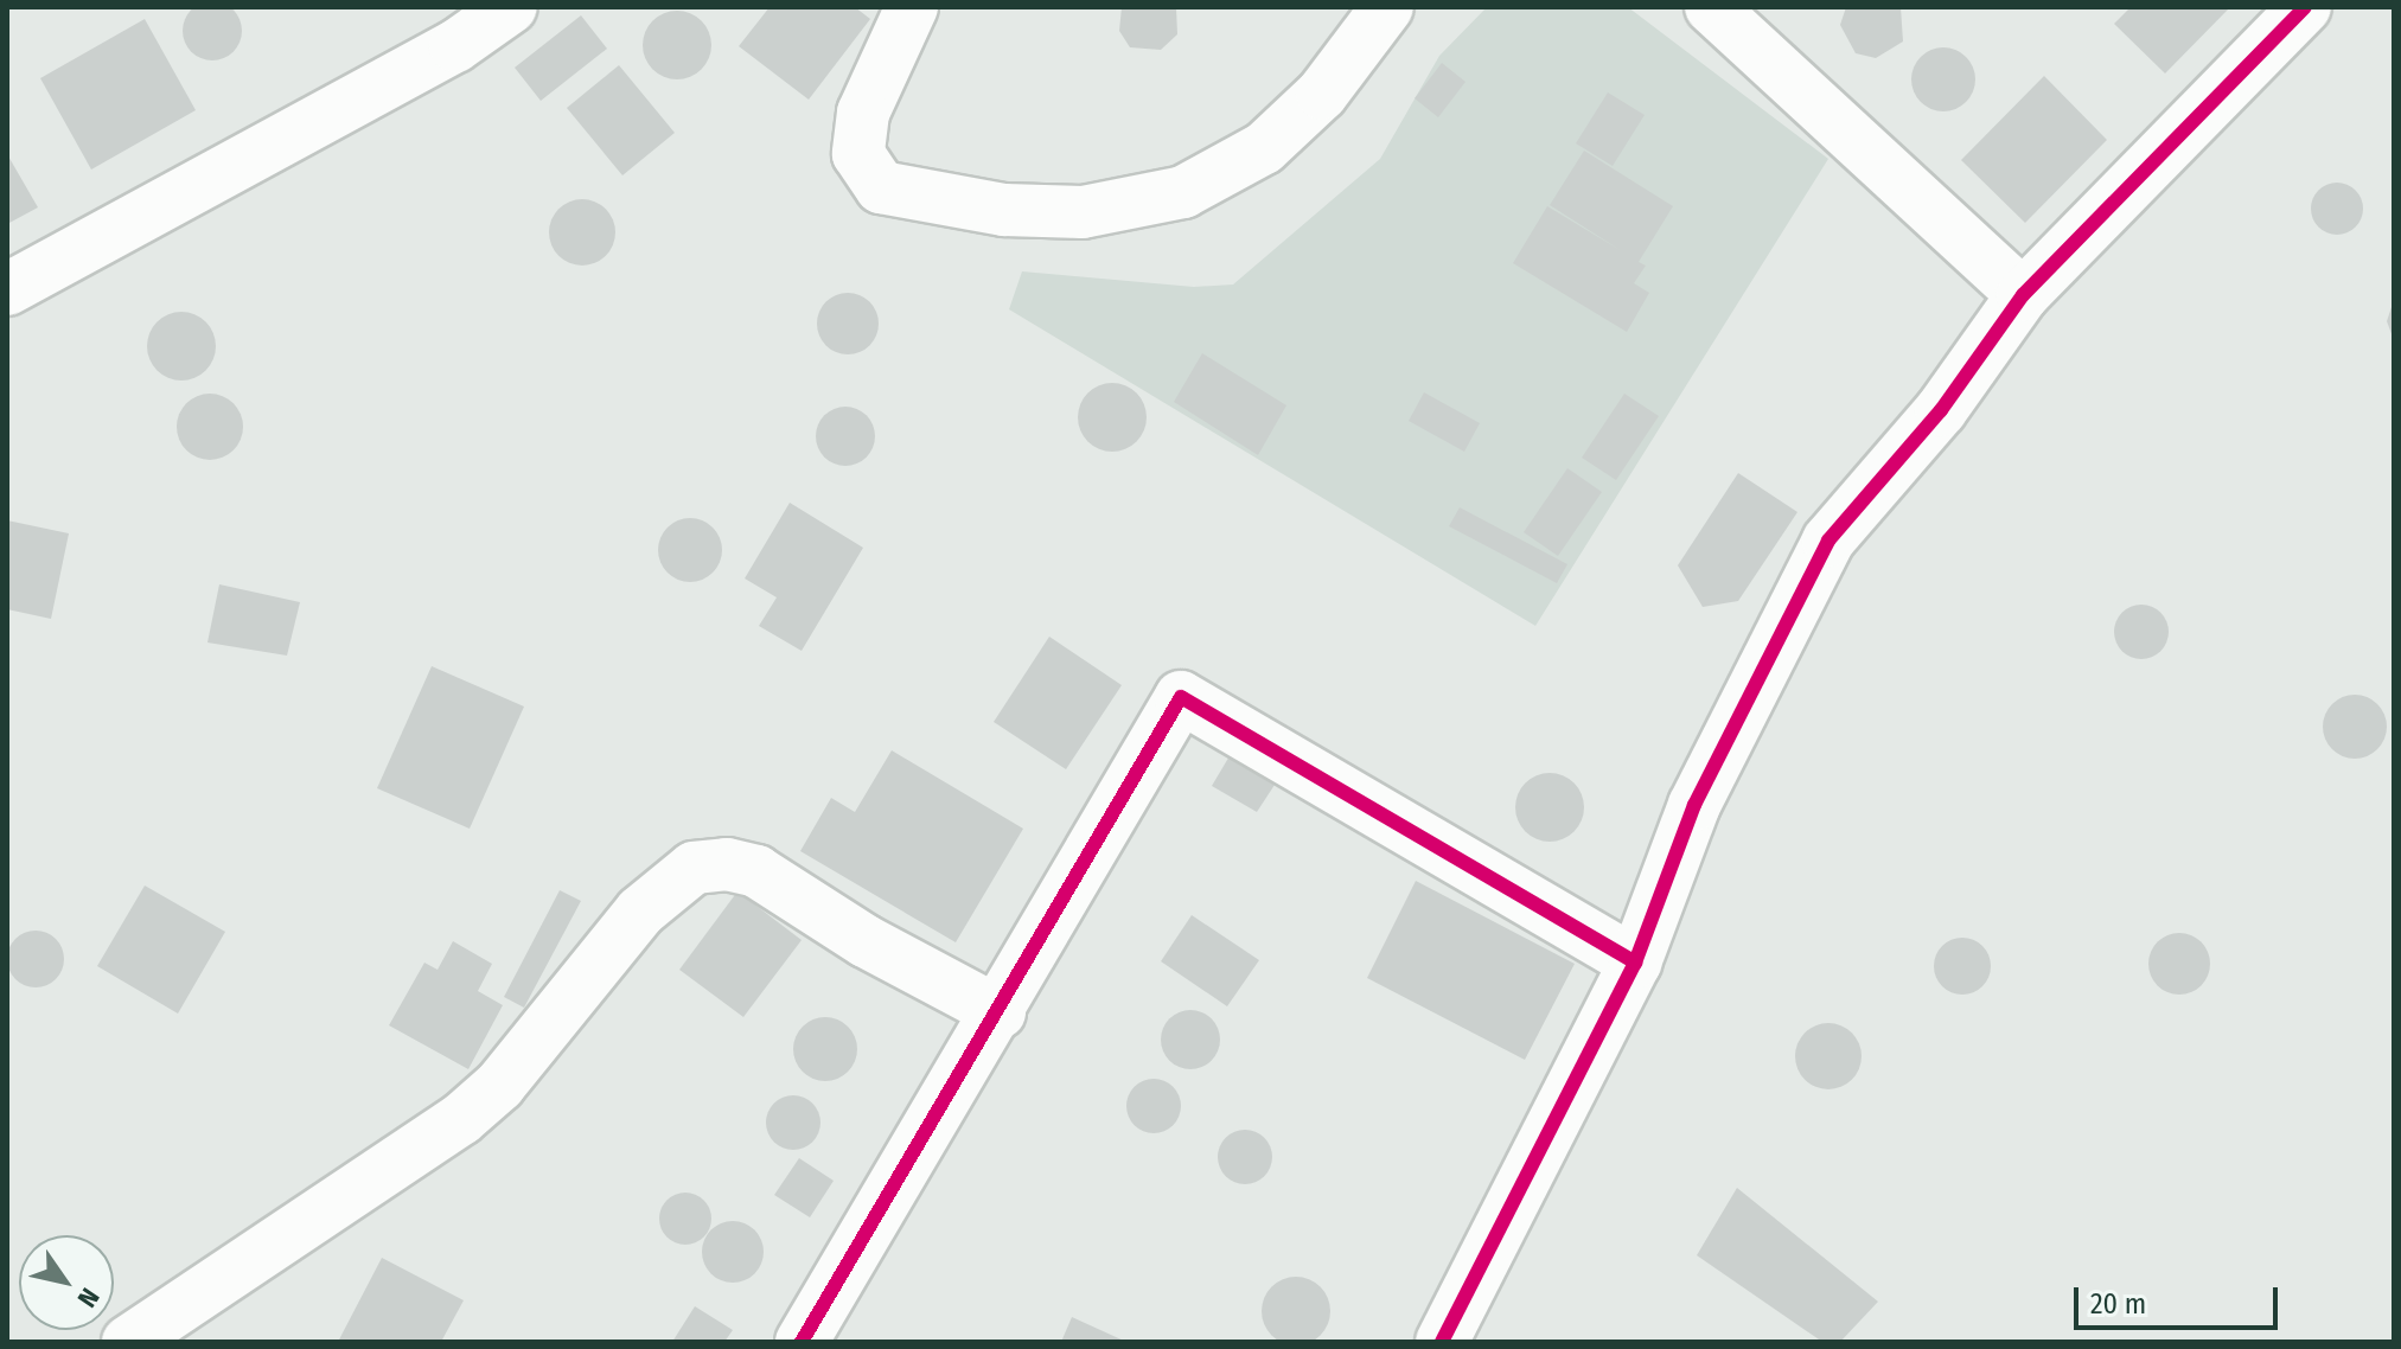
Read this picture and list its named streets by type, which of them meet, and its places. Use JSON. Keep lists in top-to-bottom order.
{
  "scale_bar": "20 m",
  "north": "bottom right"
}
